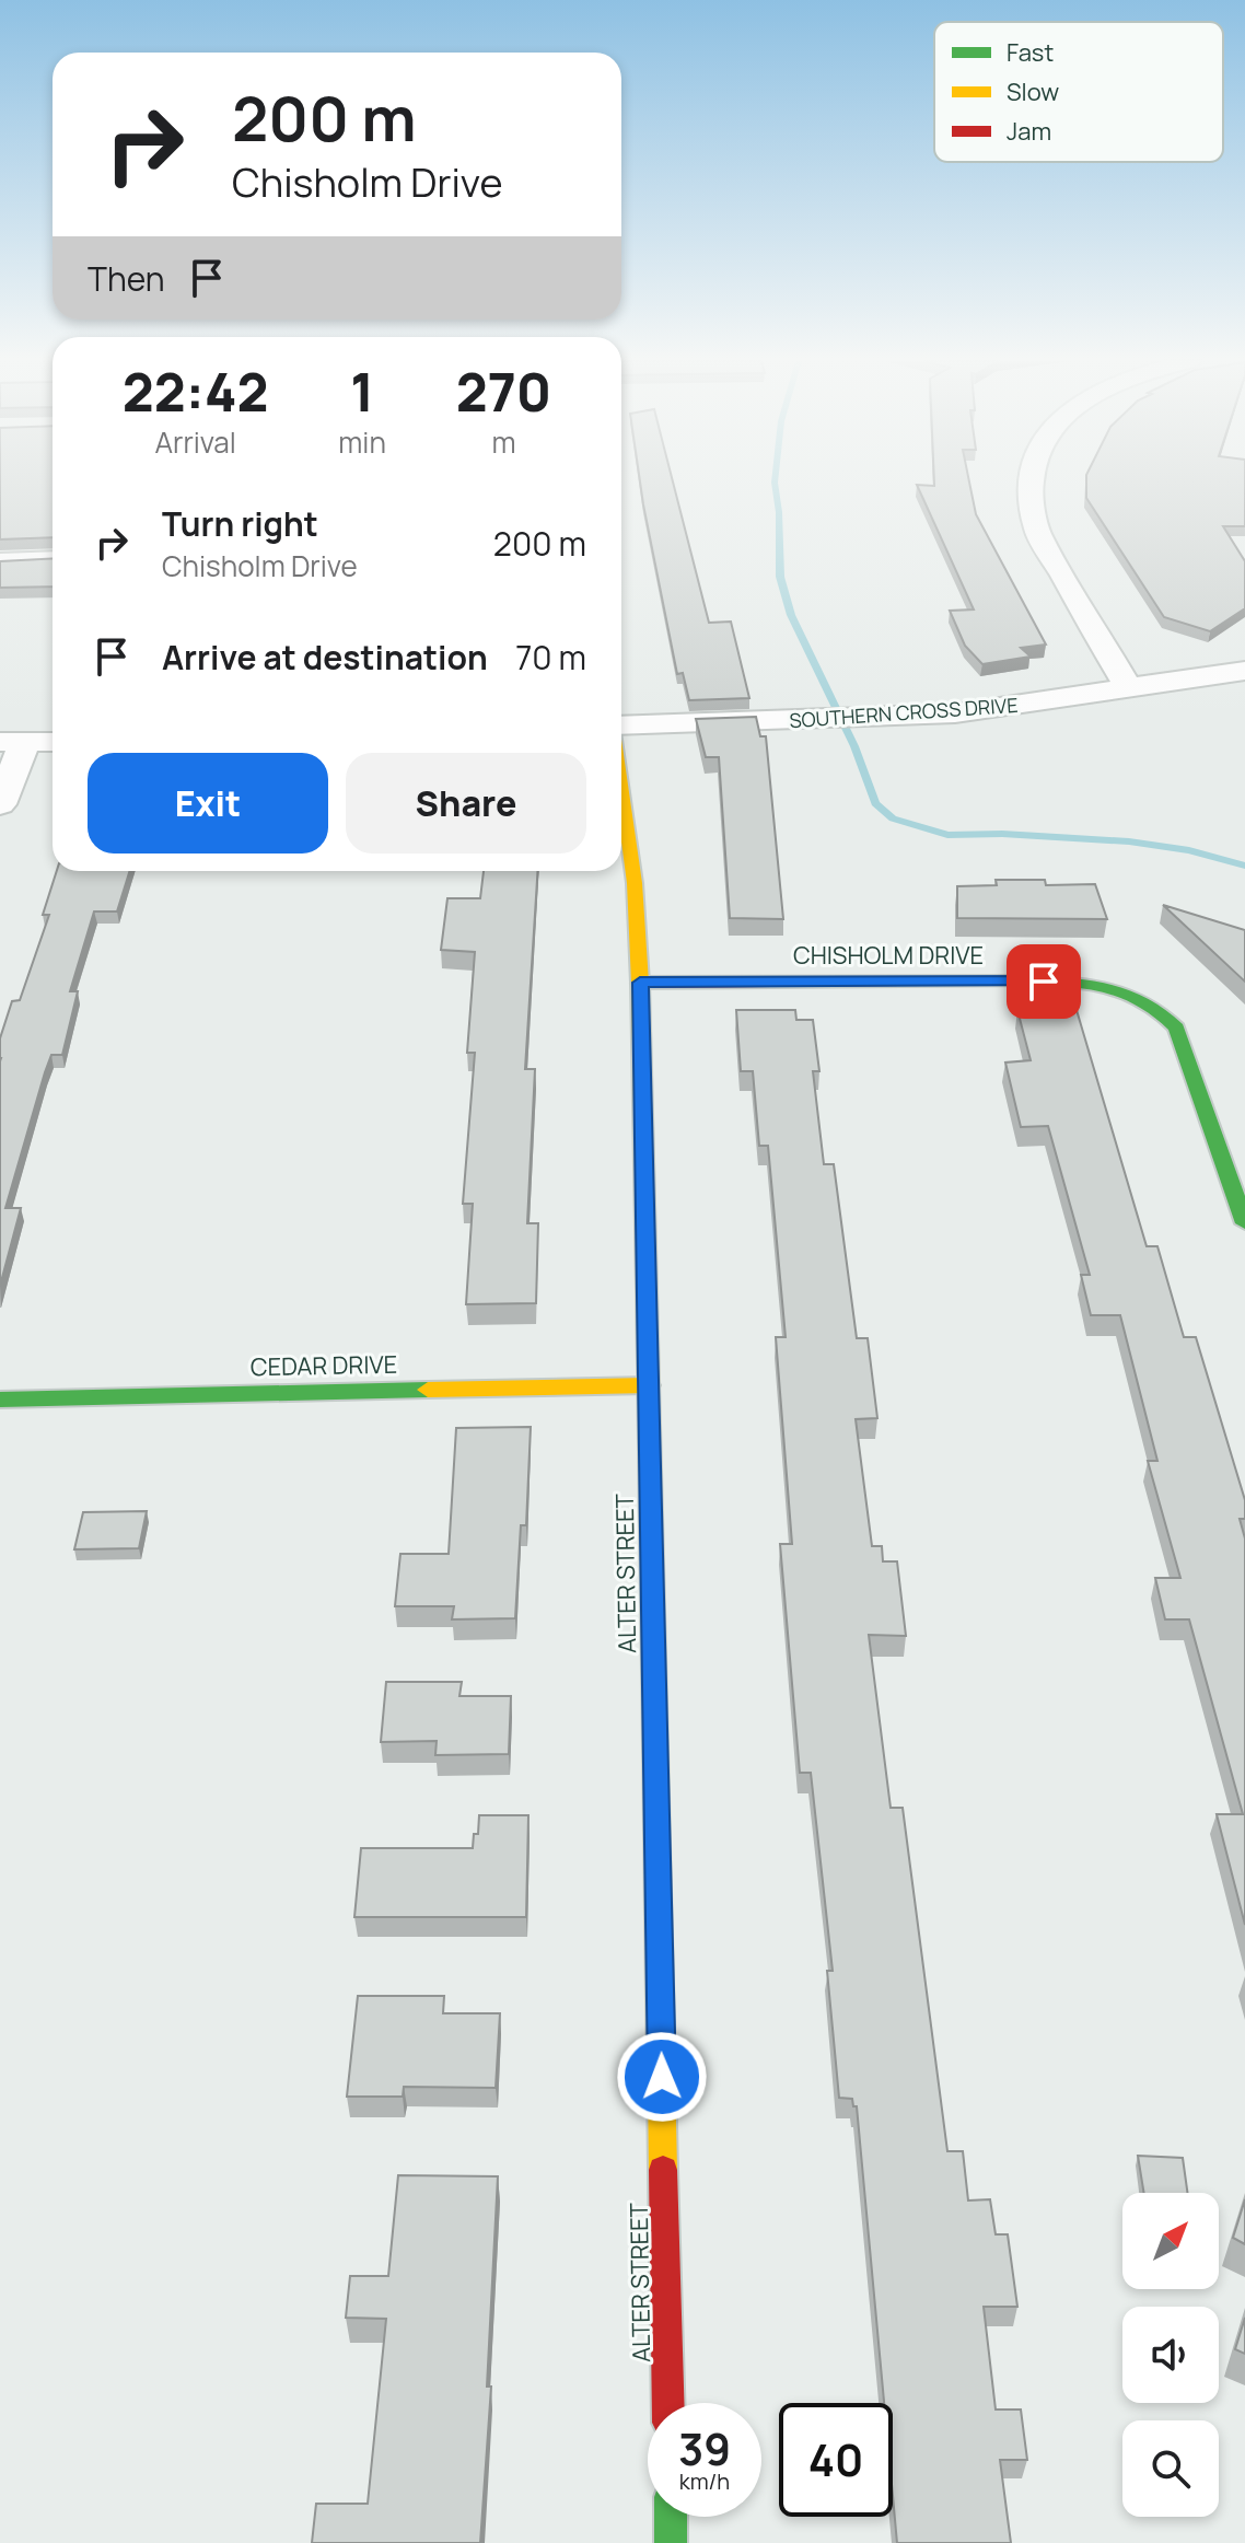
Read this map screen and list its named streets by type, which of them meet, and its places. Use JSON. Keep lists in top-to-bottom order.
{
  "streets": {
    "street": [
      "SOUTHERN CROSS DRIVE",
      "CHISHOLM DRIVE",
      "CEDAR DRIVE",
      "ALTER STREET"
    ]
  },
  "crossings": [
    ["CHISHOLM DRIVE", "ALTER STREET"],
    ["CEDAR DRIVE", "ALTER STREET"]
  ],
  "legend": ["Fast", "Slow", "Jam"],
  "north": "top right",
  "page": {
    "turn": ["200 m", "Chisholm Drive"],
    "then": "Then",
    "eta": [
      "22:42",
      "Arrival",
      "1",
      "min",
      "270",
      "m"
    ],
    "list": [
      {
        "name": "Turn right",
        "note": "Chisholm Drive",
        "value": "200 m"
      },
      {
        "name": "Arrive at destination",
        "value": "70 m"
      }
    ],
    "buttons": ["Exit", "Share"],
    "speed": "39 km/h",
    "limit": "40"
  }
}
